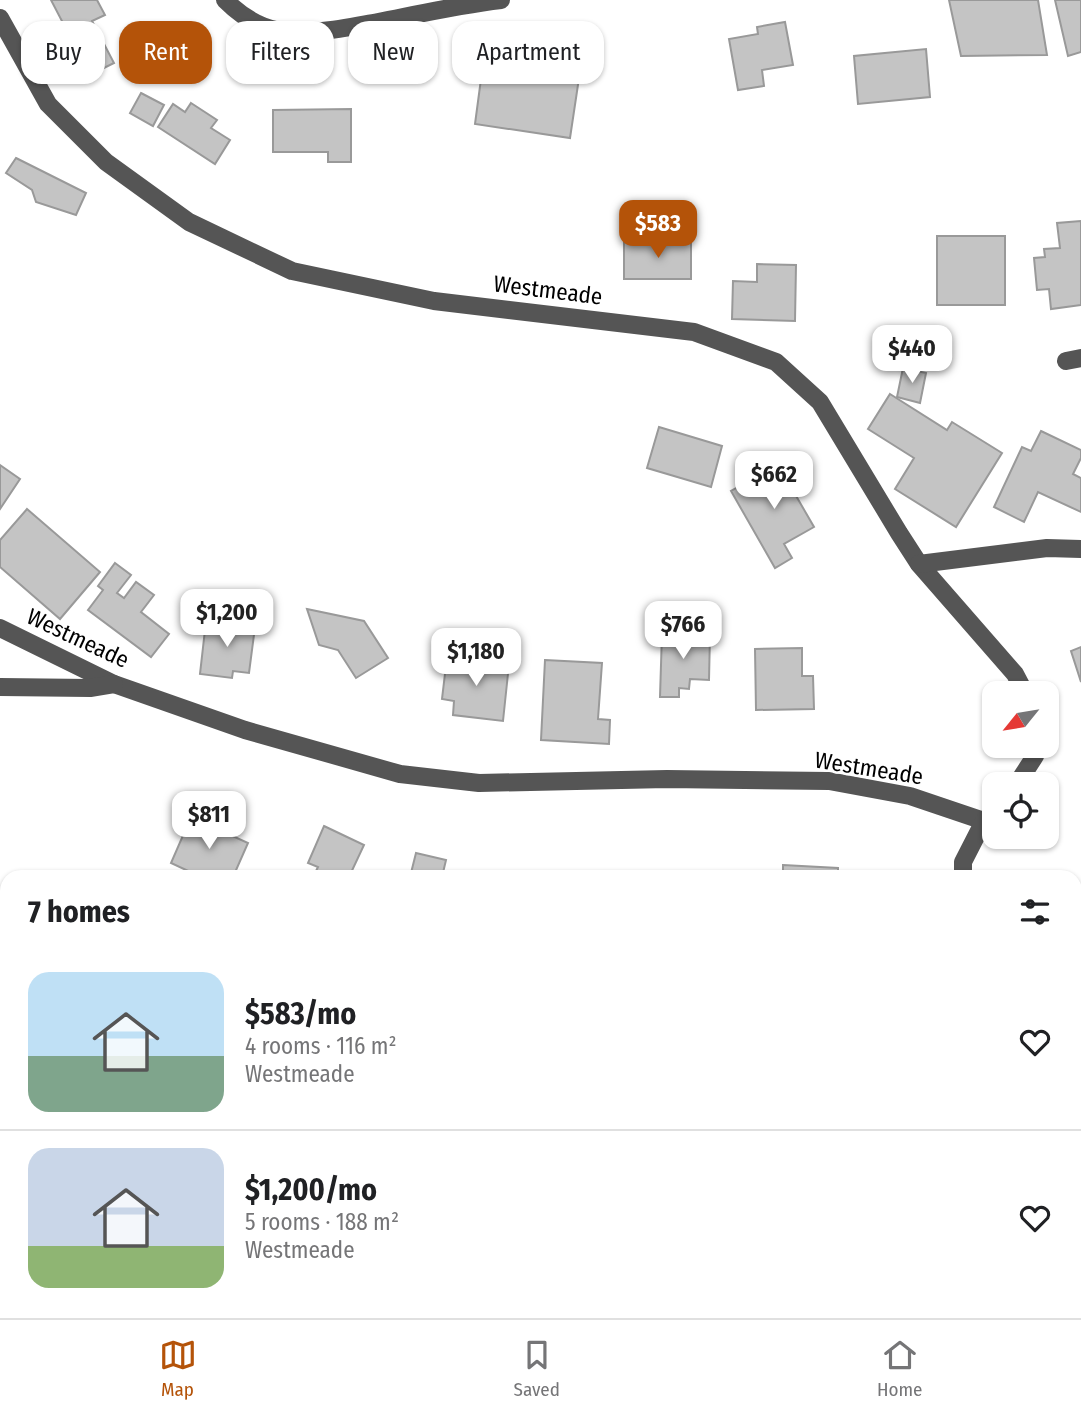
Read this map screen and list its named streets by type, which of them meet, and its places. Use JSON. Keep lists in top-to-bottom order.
{
  "streets": {
    "street": ["Westmeade"]
  },
  "north": "bottom left",
  "page": {
    "chip": [
      "Buy",
      "Rent",
      "Filters",
      "New",
      "Apartment"
    ],
    "price": [
      "$583",
      "$440",
      "$662",
      "$1,200",
      "$766",
      "$1,180",
      "$811"
    ],
    "heading": "7 homes",
    "list": [
      {
        "name": "$583/mo",
        "note": "4 rooms · 116 m² · Westmeade"
      },
      {
        "name": "$1,200/mo",
        "note": "5 rooms · 188 m² · Westmeade"
      }
    ],
    "tabs": ["Map", "Saved", "Home"]
  }
}
